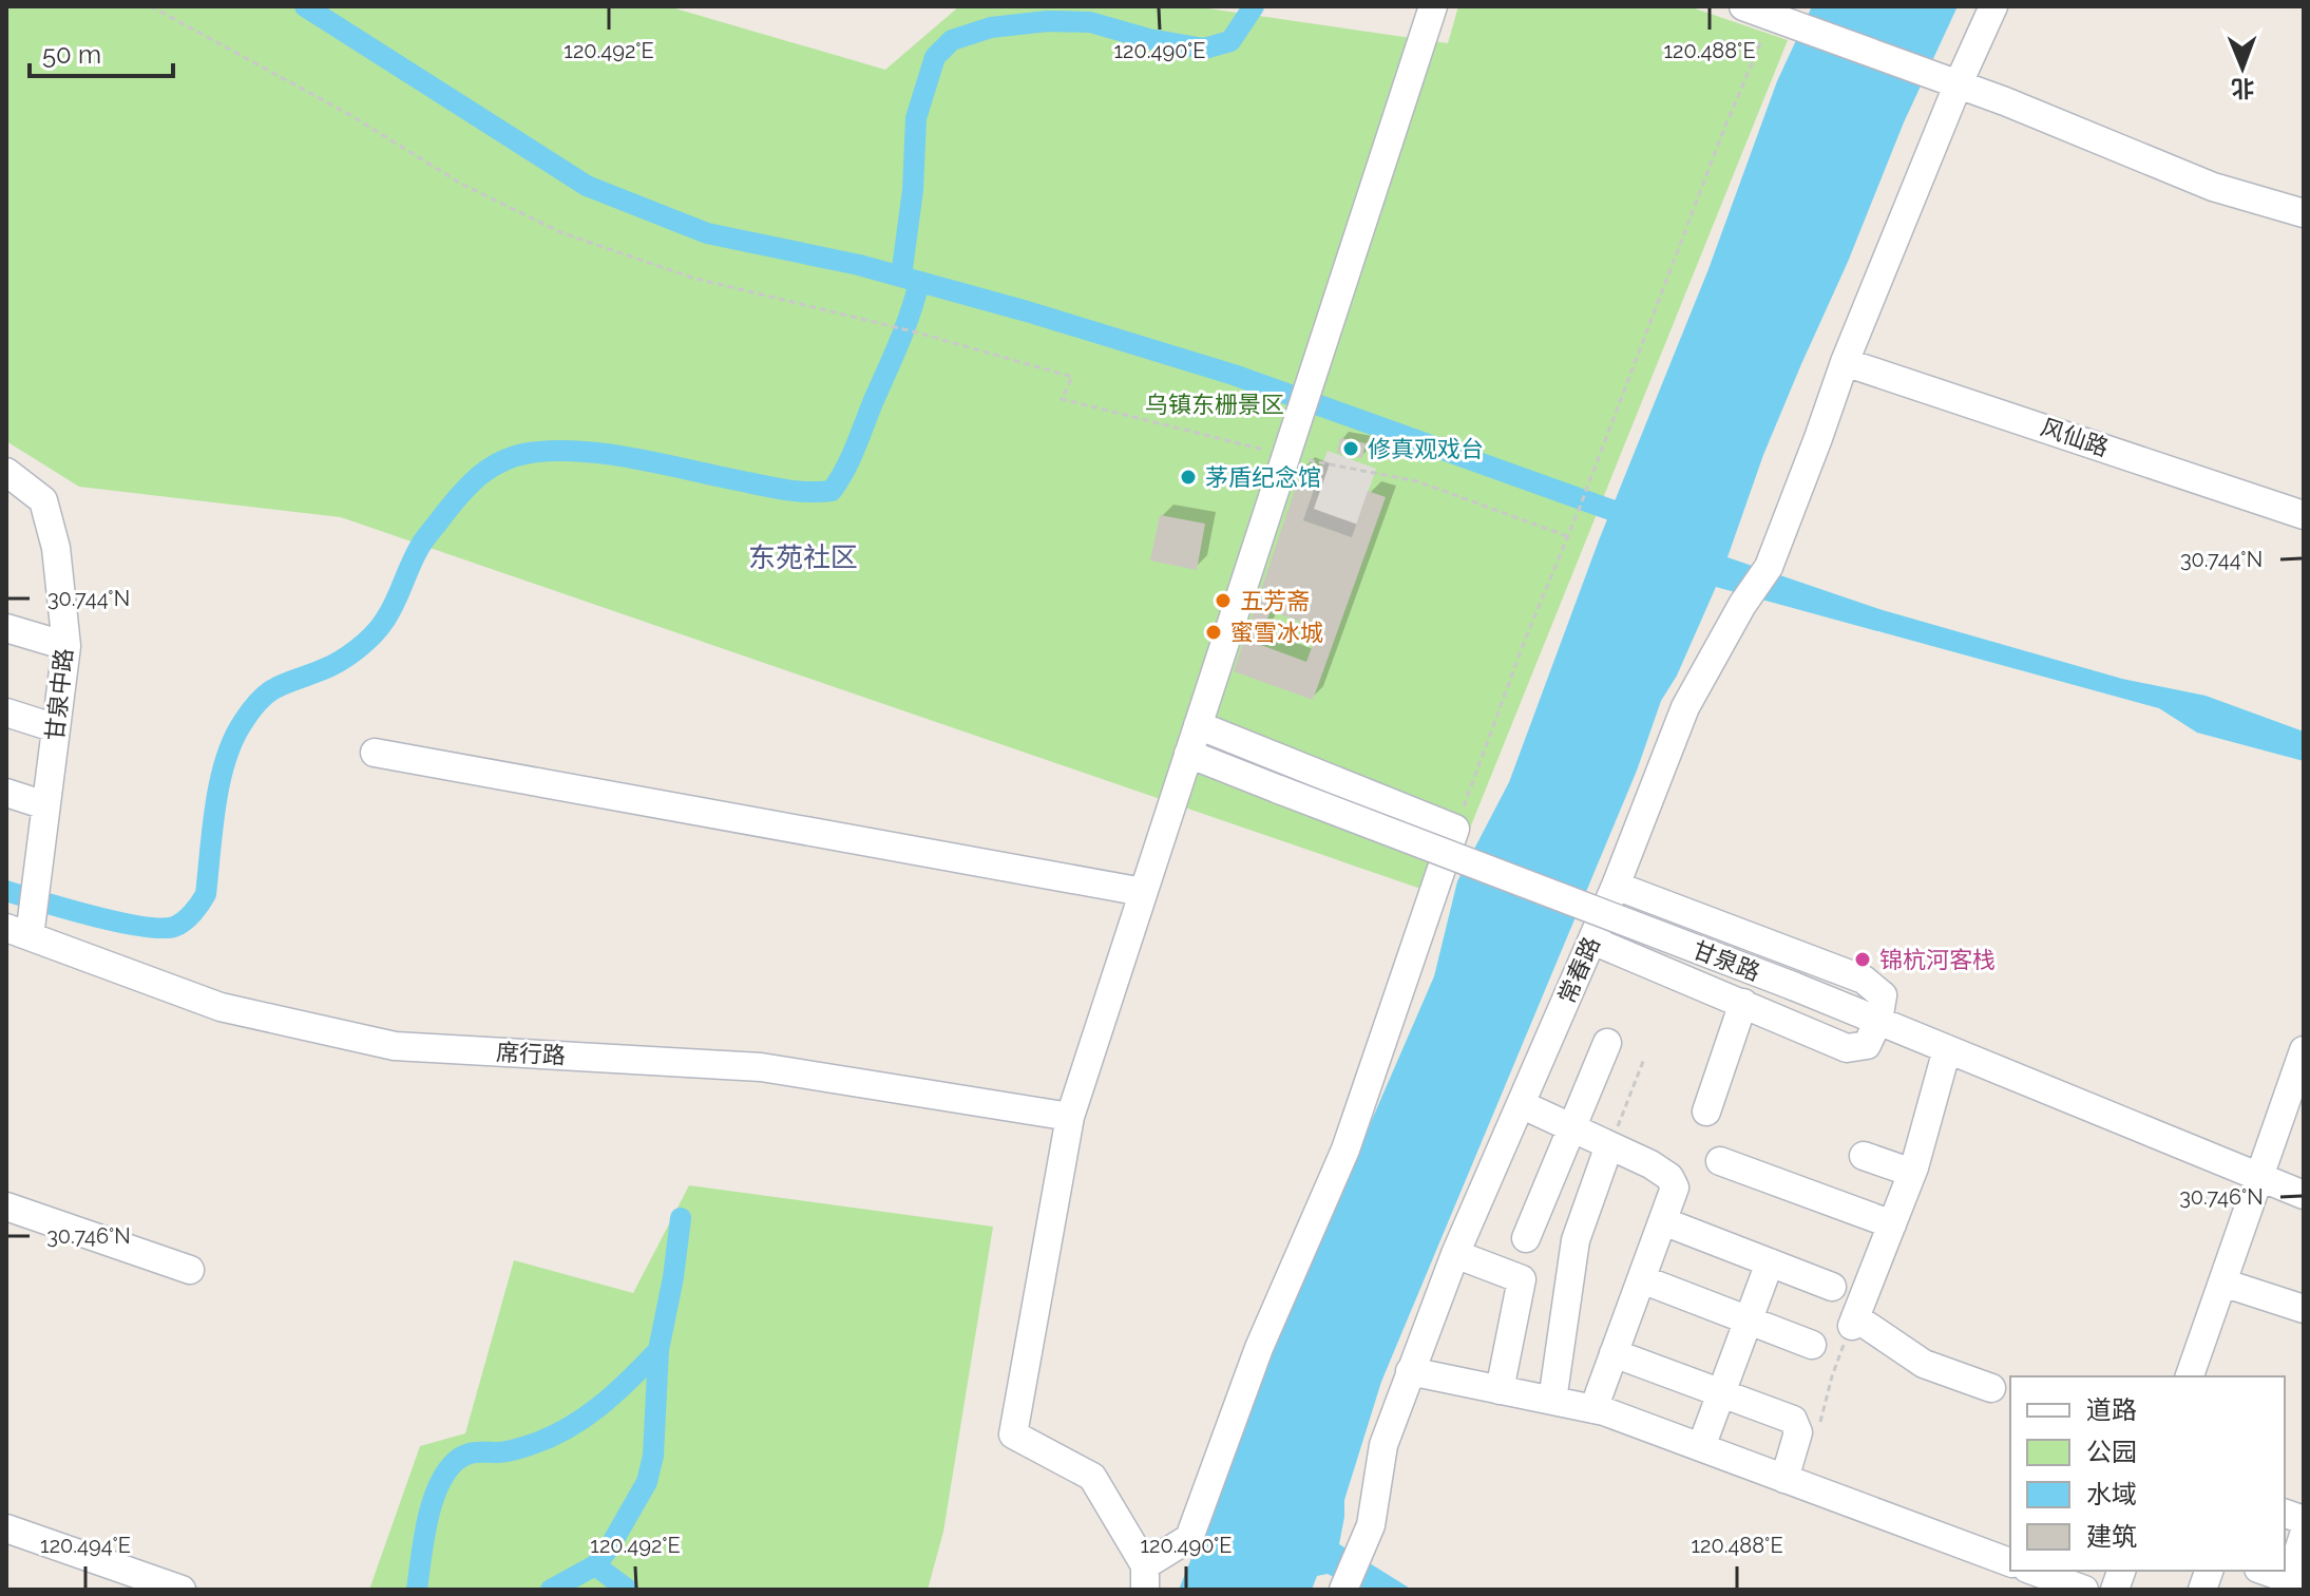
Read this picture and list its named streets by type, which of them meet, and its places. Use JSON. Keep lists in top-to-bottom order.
{
  "streets": {
    "street": [
      "风仙路",
      "甘泉中路",
      "甘泉路",
      "常春路",
      "席行路"
    ]
  },
  "crossings": [
    ["风仙路", "常春路"],
    ["甘泉中路", "席行路"]
  ],
  "districts": ["东苑社区"],
  "parks": ["乌镇东栅景区"],
  "places": [
    "修真观戏台",
    "茅盾纪念馆",
    "五芳斋",
    "蜜雪冰城",
    "锦杭河客栈"
  ],
  "legend": [
    "道路",
    "公园",
    "水域",
    "建筑"
  ],
  "scale_bar": "50 m",
  "north": "bottom",
  "coordinates": [
    "120.492°E",
    "120.490°E",
    "120.488°E",
    "30.744°N",
    "30.746°N",
    "120.494°E"
  ]
}
